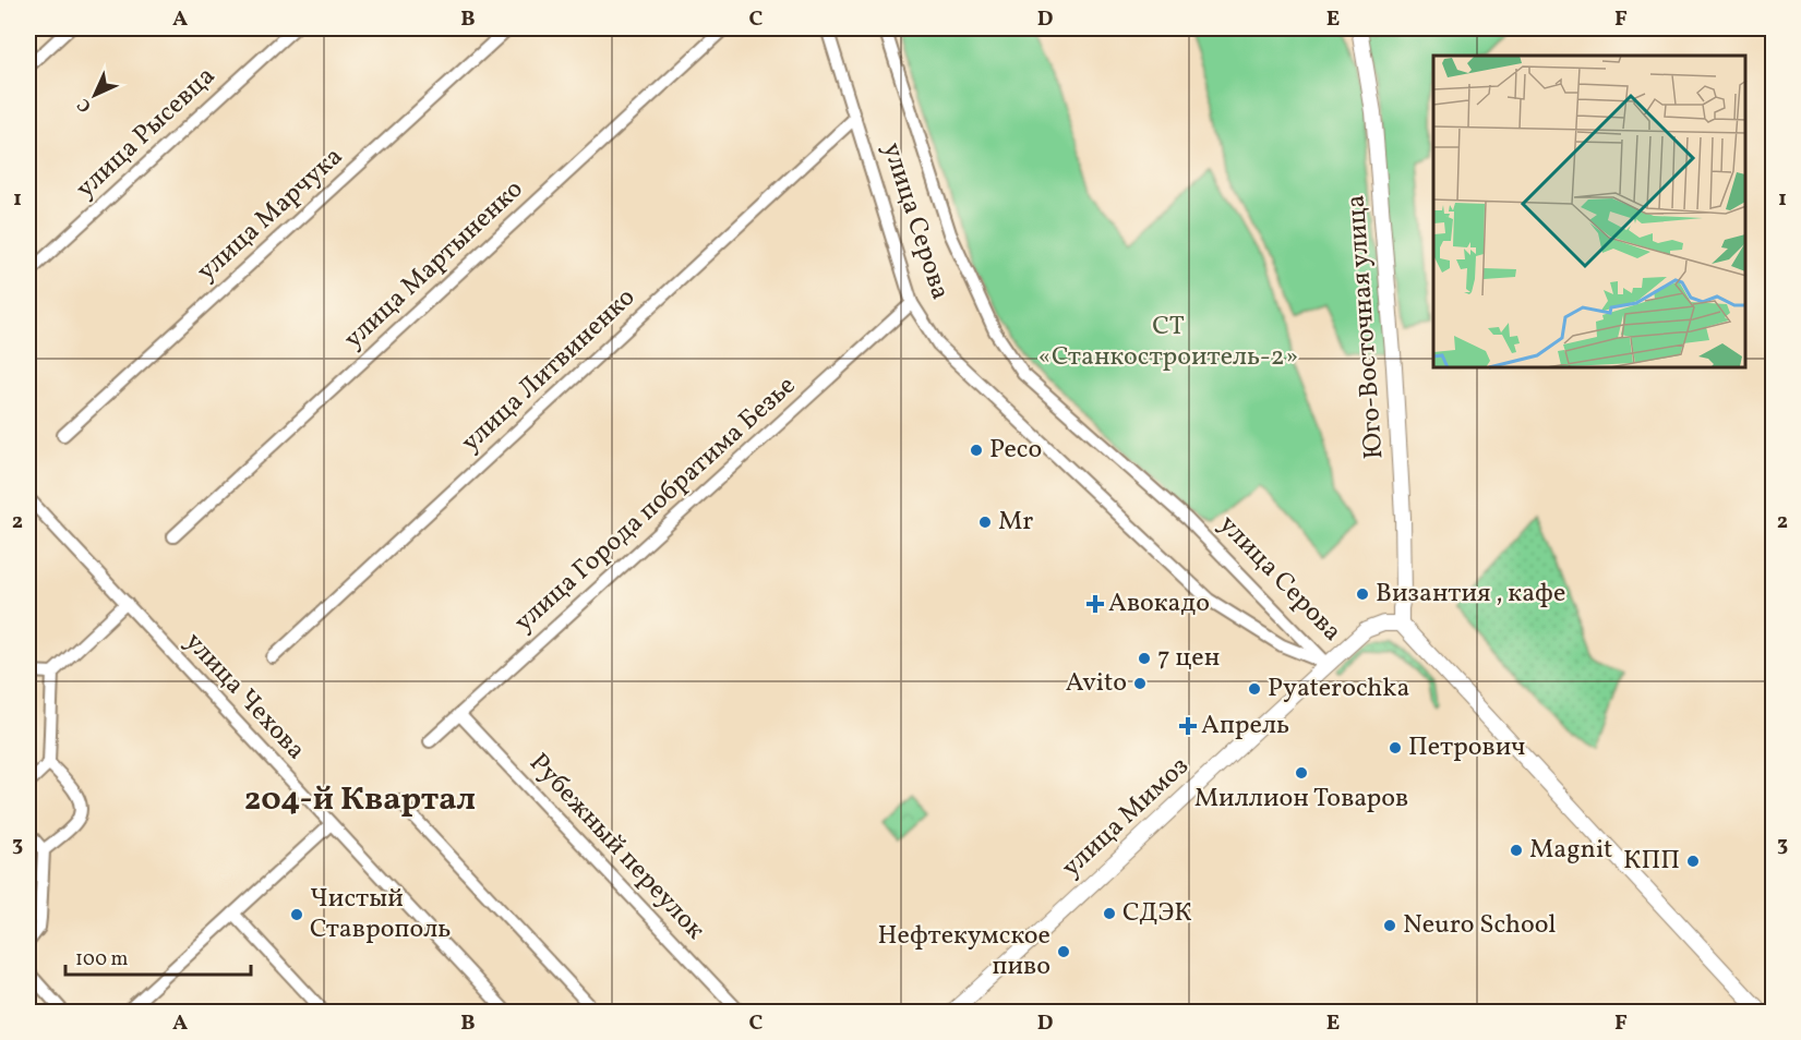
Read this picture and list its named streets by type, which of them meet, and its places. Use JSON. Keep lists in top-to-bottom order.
{
  "streets": {
    "street": [
      "улица Рысевца",
      "улица Марчука",
      "улица Серова",
      "улица Мартыненко",
      "Юго-Восточная улица",
      "улица Литвиненко",
      "улица Города побратима Безье",
      "улица Чехова",
      "улица Мимоз",
      "Рубежный переулок"
    ]
  },
  "crossings": [
    ["улица Серова", "улица Литвиненко"],
    ["улица Серова", "улица Города побратима Безье"],
    ["улица Серова", "улица Мимоз"],
    ["Юго-Восточная улица", "улица Мимоз"],
    ["улица Города побратима Безье", "Рубежный переулок"]
  ],
  "districts": ["204-й Квартал"],
  "parks": ["СТ «Станкостроитель-2»"],
  "places": {
    "other": [
      "Ресо",
      "Mr",
      "Византия , кафе",
      "7 цен",
      "Avito",
      "Pyaterochka",
      "Петрович",
      "Миллион Товаров",
      "Magnit",
      "КПП",
      "СДЭК",
      "Чистый Ставрополь",
      "Neuro School",
      "Нефтекумское пиво"
    ],
    "health": ["Авокадо", "Апрель"]
  },
  "scale_bar": "100 m",
  "north": "bottom left",
  "grid": {
    "columns": [
      "A",
      "B",
      "C",
      "D",
      "E",
      "F"
    ],
    "rows": ["1", "2", "3"]
  }
}
